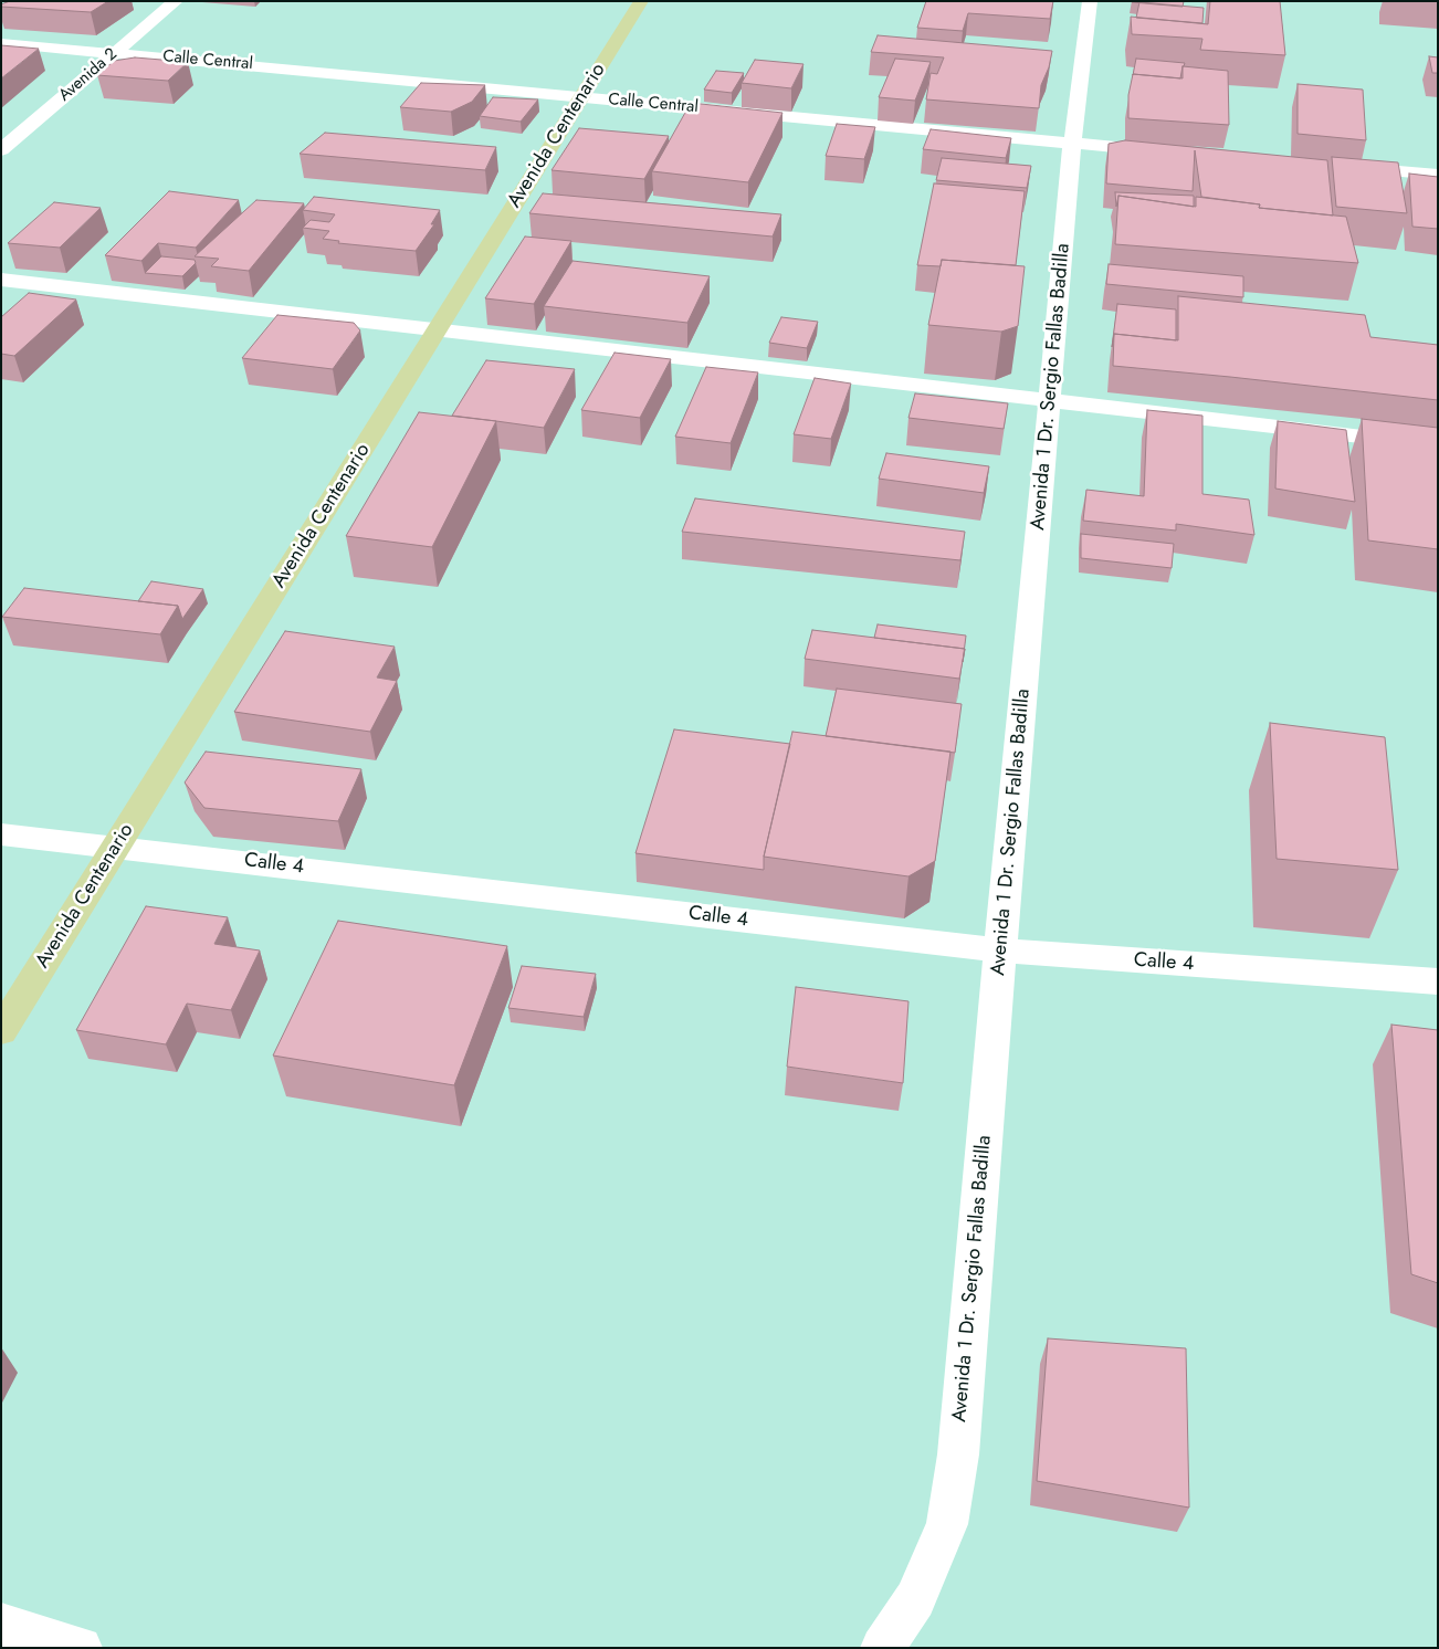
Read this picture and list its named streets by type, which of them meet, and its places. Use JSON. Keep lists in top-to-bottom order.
{
  "streets": {
    "main road": ["Avenida Centenario"],
    "street": [
      "Calle Central",
      "Avenida 2",
      "Avenida 1 Dr. Sergio Fallas Badilla",
      "Calle 4"
    ]
  },
  "crossings": [
    ["Calle Central", "Avenida 2"],
    ["Calle Central", "Avenida Centenario"],
    ["Calle Central", "Avenida 1 Dr. Sergio Fallas Badilla"],
    ["Avenida Centenario", "Calle 4"],
    ["Avenida 1 Dr. Sergio Fallas Badilla", "Calle 4"]
  ]
}
